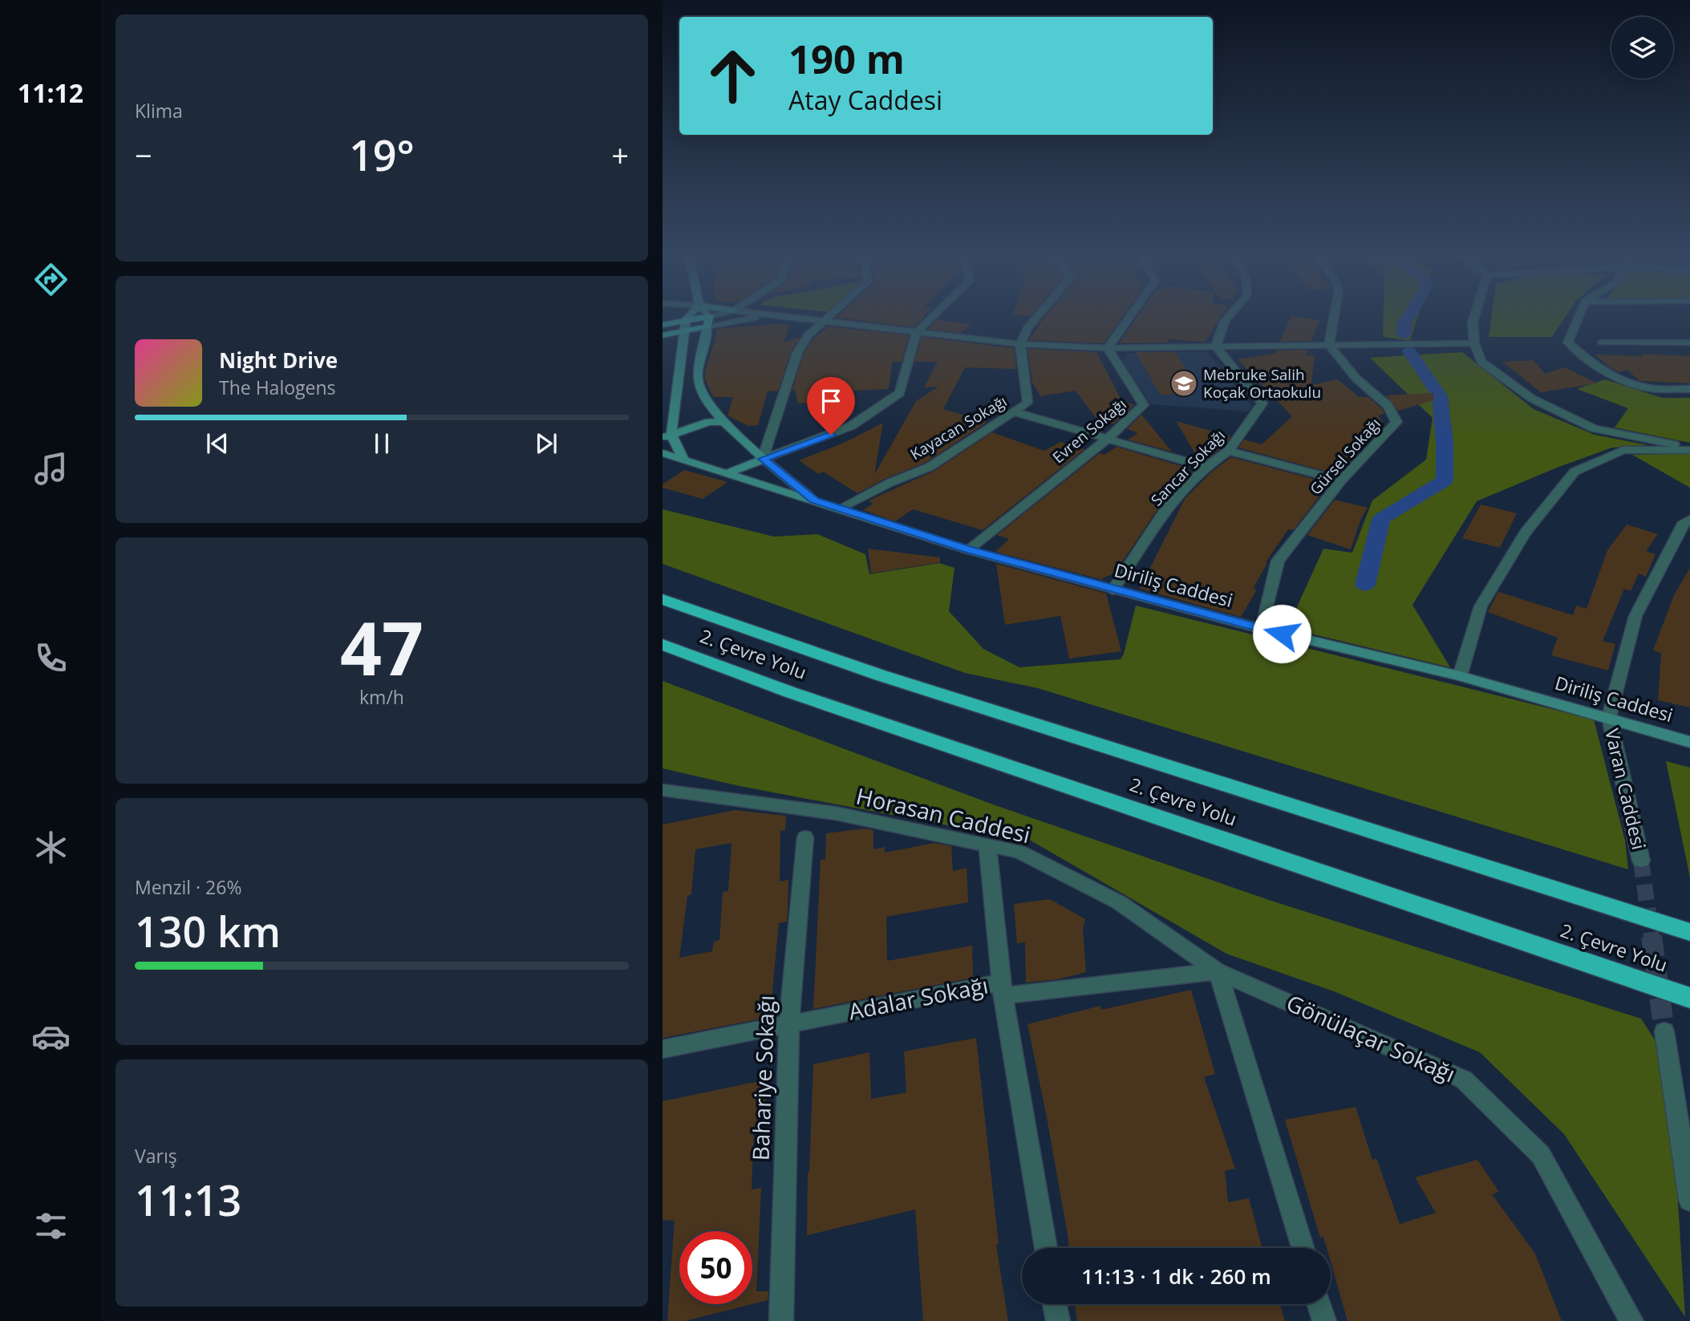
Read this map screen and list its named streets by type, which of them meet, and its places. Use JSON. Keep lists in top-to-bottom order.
{
  "streets": {
    "highway": ["2. Çevre Yolu"],
    "main road": ["Diriliş Caddesi"],
    "street": [
      "Kayacan Sokağı",
      "Evren Sokağı",
      "Gürsel Sokağı",
      "Sancar Sokağı",
      "Varan Caddesi",
      "Horasan Caddesi",
      "Adalar Sokağı",
      "Gönülaçar Sokağı",
      "Bahariye Sokağı"
    ]
  },
  "crossings": [
    ["Kayacan Sokağı", "Diriliş Caddesi"],
    ["Evren Sokağı", "Diriliş Caddesi"],
    ["Gürsel Sokağı", "Diriliş Caddesi"],
    ["Sancar Sokağı", "Diriliş Caddesi"],
    ["Diriliş Caddesi", "Varan Caddesi"],
    ["Horasan Caddesi", "Gönülaçar Sokağı"],
    ["Adalar Sokağı", "Bahariye Sokağı"]
  ],
  "places": {
    "school or university": ["Mebruke Salih Koçak Ortaokulu"]
  },
  "page": {
    "tabs": "11:12",
    "tile": [
      "Klima",
      ["47", "km/h"],
      ["Menzil · 26%", "130 km"],
      ["Varış", "11:13"]
    ],
    "turn": ["190 m", "Atay Caddesi"],
    "heat": ["−", "19°", "+"],
    "song": ["Night Drive", "The Halogens"],
    "limit": "50",
    "trip": "11:13 · 1 dk · 260 m"
  }
}
